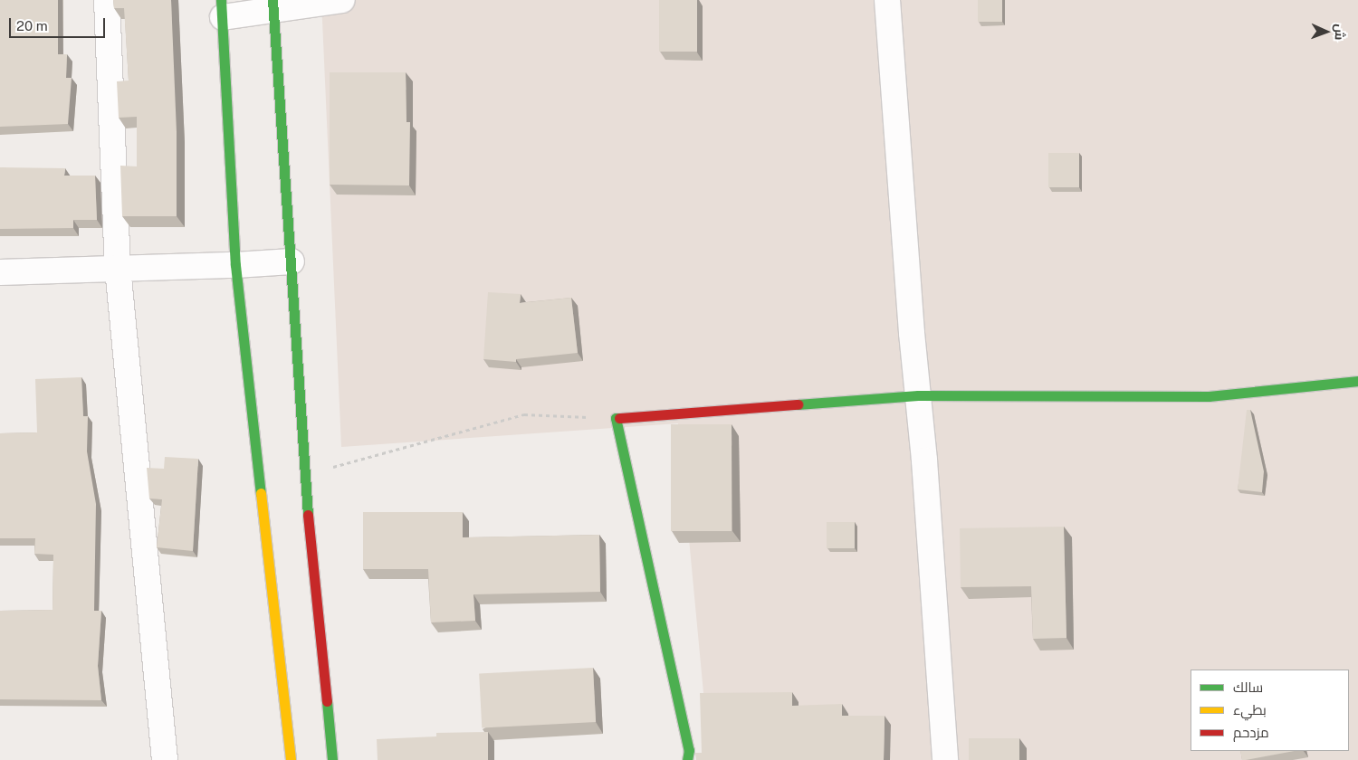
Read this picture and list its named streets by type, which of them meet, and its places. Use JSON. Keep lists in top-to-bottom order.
{
  "legend": ["سالك", "بطيء", "مزدحم"],
  "scale_bar": "20 m",
  "north": "right"
}
